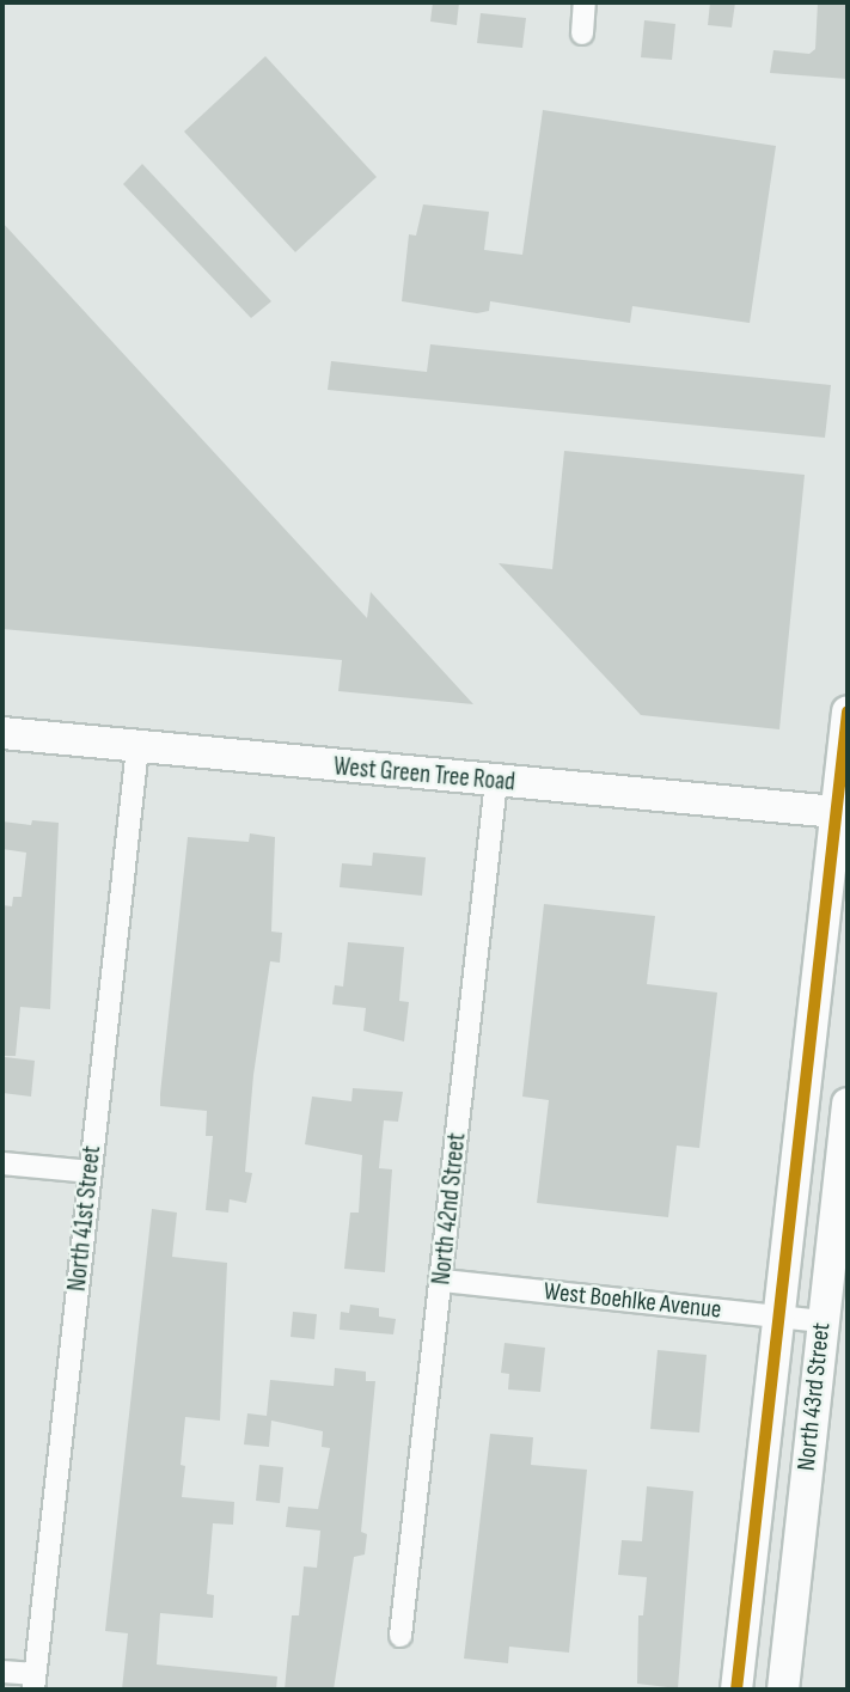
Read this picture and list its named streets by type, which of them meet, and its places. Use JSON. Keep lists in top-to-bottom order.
{
  "streets": {
    "main road": ["West Green Tree Road", "North 43rd Street"],
    "street": ["North 42nd Street", "North 41st Street", "West Boehlke Avenue"]
  },
  "crossings": [
    ["West Green Tree Road", "North 42nd Street"],
    ["West Green Tree Road", "North 41st Street"],
    ["West Green Tree Road", "North 43rd Street"],
    ["North 42nd Street", "West Boehlke Avenue"],
    ["West Boehlke Avenue", "North 43rd Street"]
  ]
}
